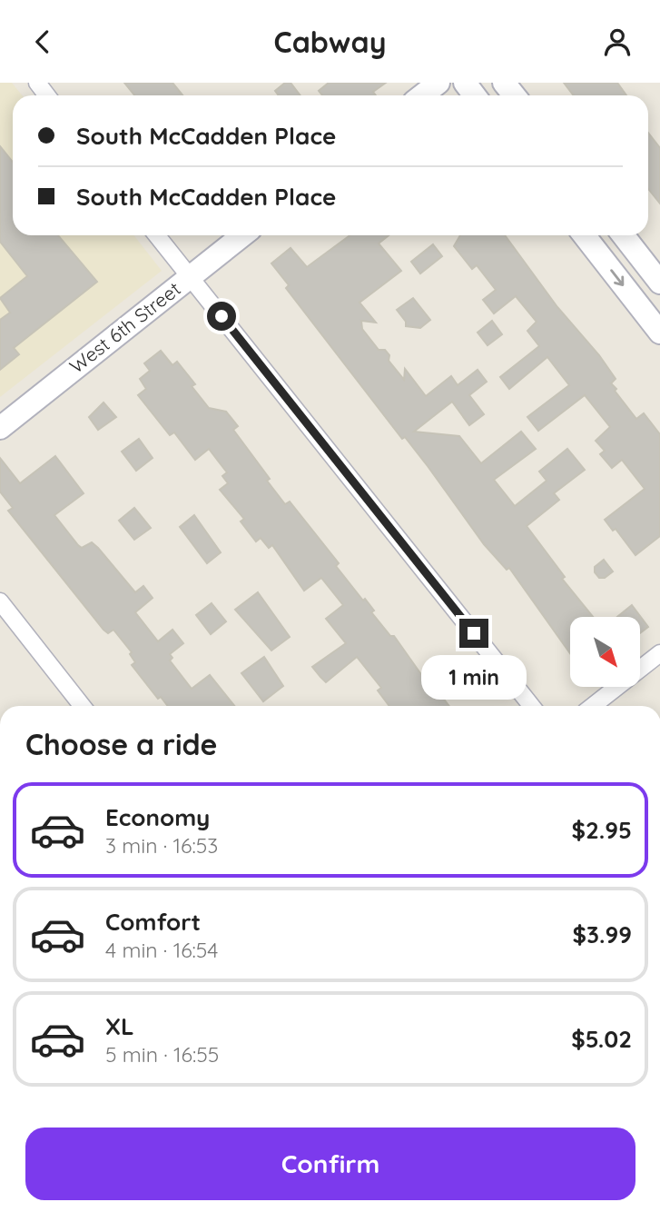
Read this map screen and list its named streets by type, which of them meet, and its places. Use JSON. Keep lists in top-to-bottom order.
{
  "streets": {
    "main road": ["West 6th Street"]
  },
  "north": "bottom right",
  "page": {
    "header": "Cabway",
    "banner": ["South McCadden Place", "South McCadden Place"],
    "bubble": "1 min",
    "heading": "Choose a ride",
    "list": [
      {
        "name": "Economy",
        "note": "3 min · 16:53",
        "value": "$2.95"
      },
      {
        "name": "Comfort",
        "note": "4 min · 16:54",
        "value": "$3.99"
      },
      {
        "name": "XL",
        "note": "5 min · 16:55",
        "value": "$5.02"
      }
    ],
    "buttons": "Confirm"
  }
}
